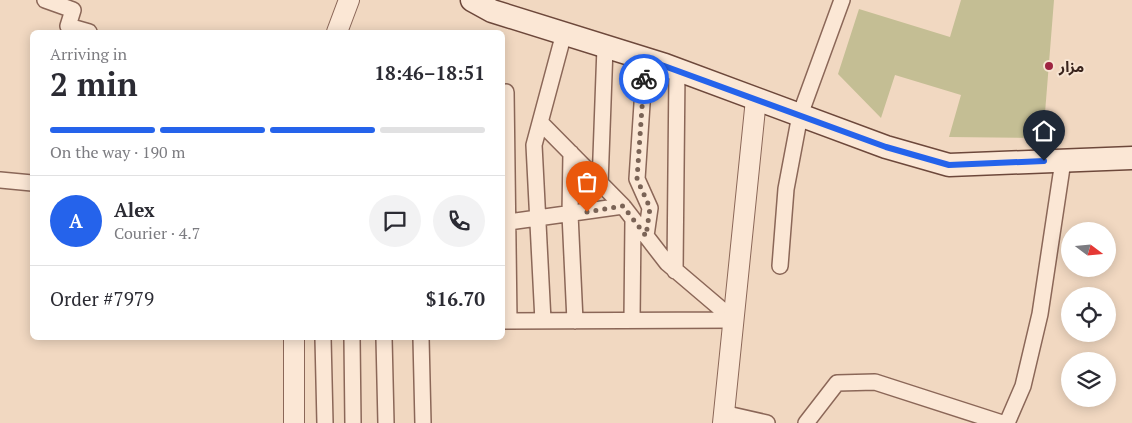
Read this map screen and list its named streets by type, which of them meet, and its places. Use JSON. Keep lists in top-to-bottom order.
{
  "places": ["مزار"],
  "north": "right",
  "page": {
    "heading": ["2 min", "Arriving in", "18:46–18:51"],
    "panel": [
      "Alex",
      "Courier · 4.7",
      "Order #7979",
      "$16.70"
    ],
    "bar": "On the way · 190 m",
    "round": "A"
  }
}
